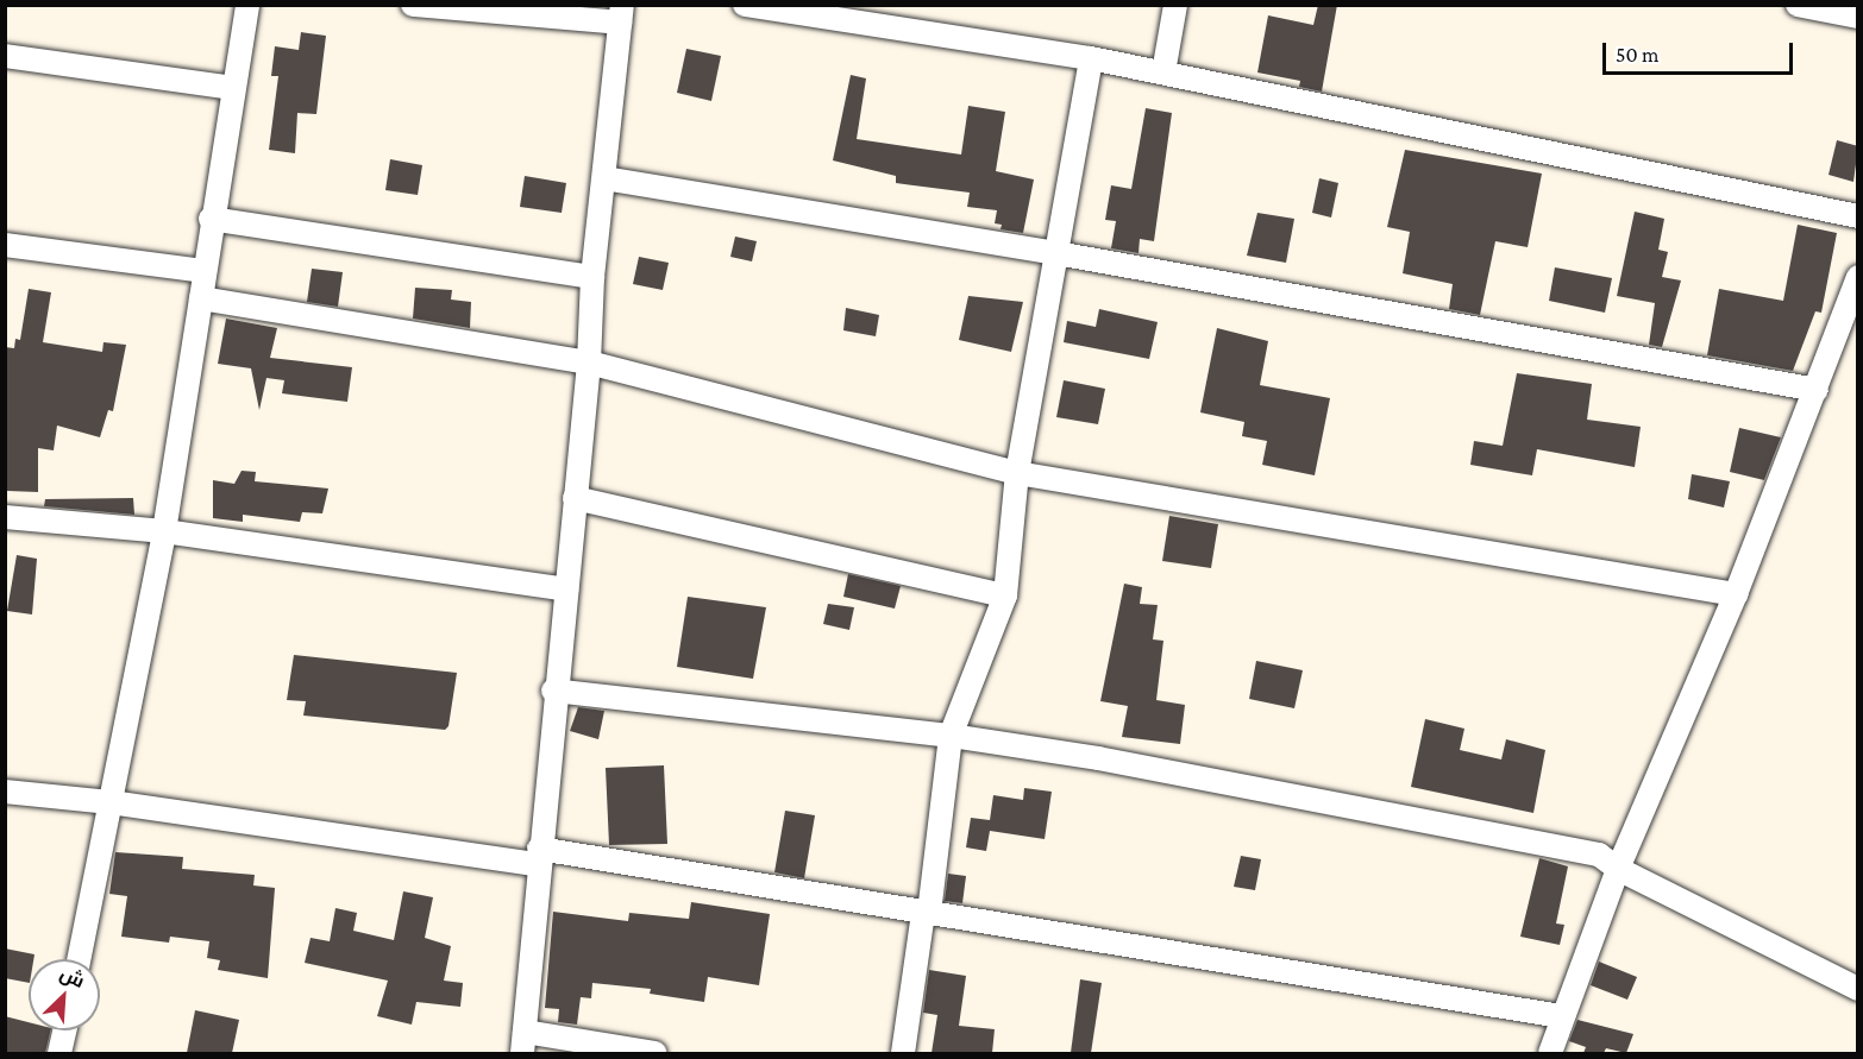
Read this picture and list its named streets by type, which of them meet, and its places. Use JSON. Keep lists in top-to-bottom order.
{
  "scale_bar": "50 m",
  "north": "top right"
}
